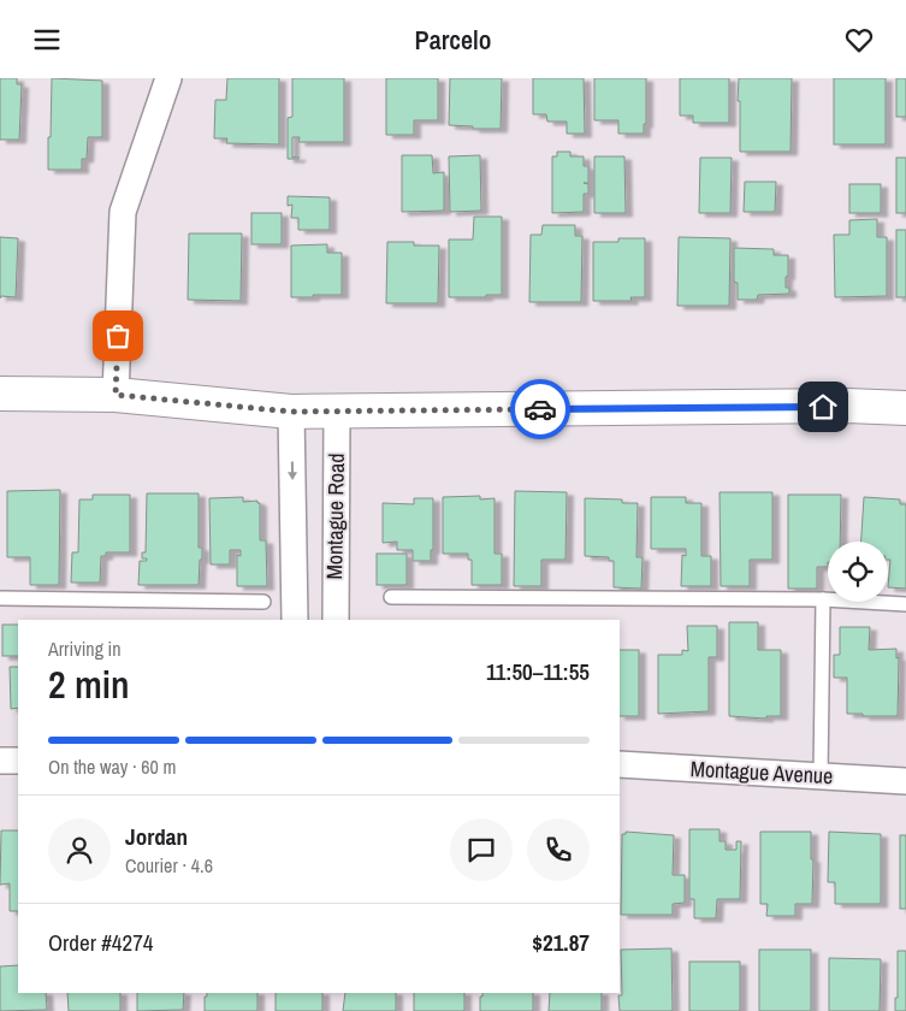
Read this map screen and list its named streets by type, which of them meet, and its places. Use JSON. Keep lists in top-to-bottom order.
{
  "streets": {
    "street": ["Montague Road", "Montague Avenue"]
  },
  "page": {
    "header": "Parcelo",
    "heading": ["2 min", "Arriving in", "11:50–11:55"],
    "panel": [
      "Jordan",
      "Courier · 4.6",
      "Order #4274",
      "$21.87"
    ],
    "bar": "On the way · 60 m"
  }
}
